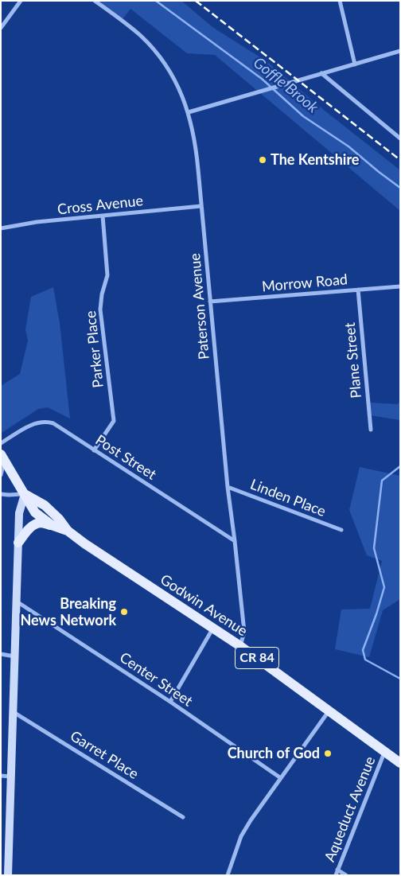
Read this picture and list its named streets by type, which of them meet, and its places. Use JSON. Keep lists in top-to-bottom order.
{
  "streets": {
    "main road": ["Godwin Avenue", "CR 84"],
    "street": [
      "Cross Avenue",
      "Morrow Road",
      "Paterson Avenue",
      "Parker Place",
      "Plane Street",
      "Post Street",
      "Linden Place",
      "Center Street",
      "Garret Place",
      "Aqueduct Avenue"
    ]
  },
  "crossings": [
    ["Cross Avenue", "Paterson Avenue"],
    ["Cross Avenue", "Parker Place"],
    ["Morrow Road", "Paterson Avenue"],
    ["Morrow Road", "Plane Street"],
    ["Paterson Avenue", "Post Street"],
    ["Paterson Avenue", "Linden Place"],
    ["Paterson Avenue", "Godwin Avenue"],
    ["Parker Place", "Post Street"],
    ["Godwin Avenue", "Aqueduct Avenue"]
  ],
  "water": ["Goffle Brook"],
  "places": ["The Kentshire", "Breaking News Network", "Church of God"]
}
